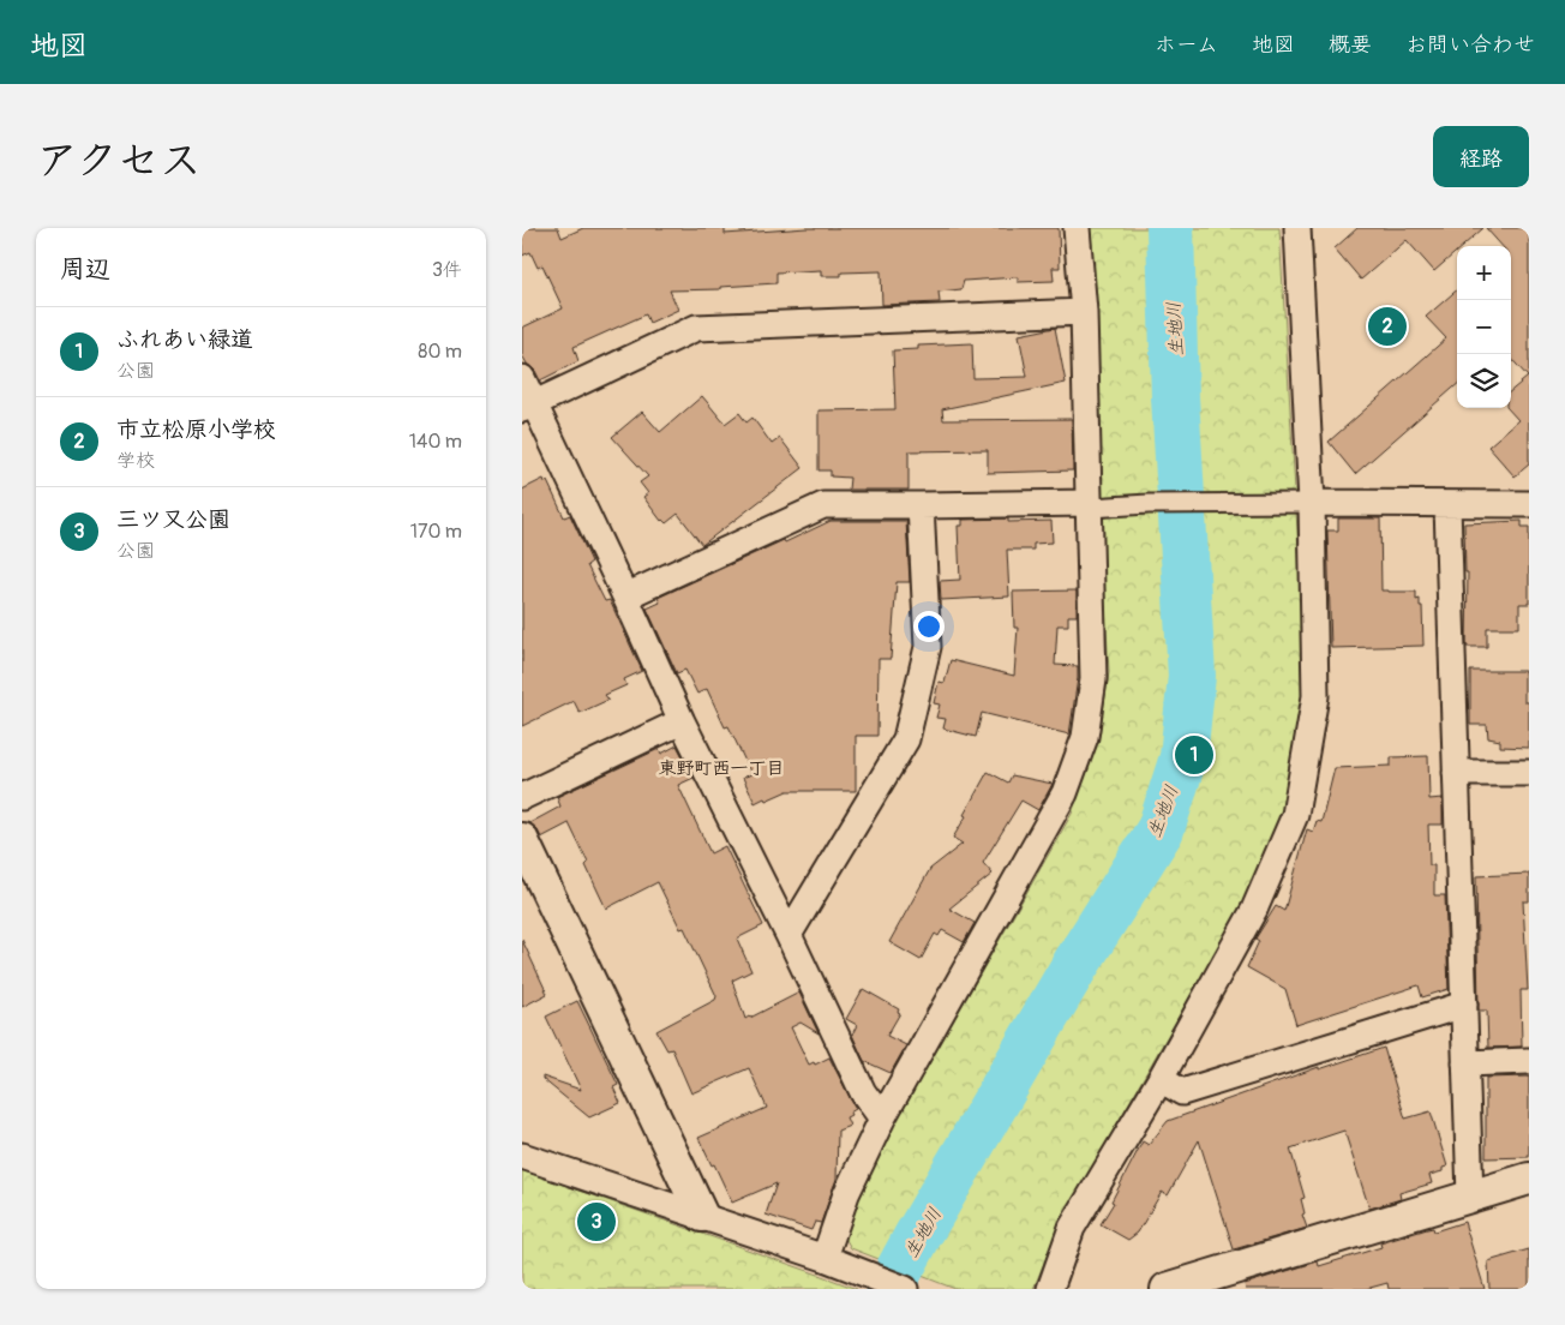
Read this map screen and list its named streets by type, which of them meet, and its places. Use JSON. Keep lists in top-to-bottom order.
{
  "districts": ["東野町西一丁目"],
  "water": ["生地川"],
  "page": {
    "header": "地図",
    "nav": [
      "ホーム",
      "地図",
      "概要",
      "お問い合わせ"
    ],
    "title": "アクセス",
    "buttons": "経路",
    "heading": ["周辺", "3件"],
    "map_buttons": ["+", "−"],
    "pins": ["2", "1", "3"],
    "list": [
      {
        "mark": "1",
        "name": "ふれあい緑道",
        "note": "公園",
        "value": "80 m"
      },
      {
        "mark": "2",
        "name": "市立松原小学校",
        "note": "学校",
        "value": "140 m"
      },
      {
        "mark": "3",
        "name": "三ツ又公園",
        "note": "公園",
        "value": "170 m"
      }
    ]
  }
}
